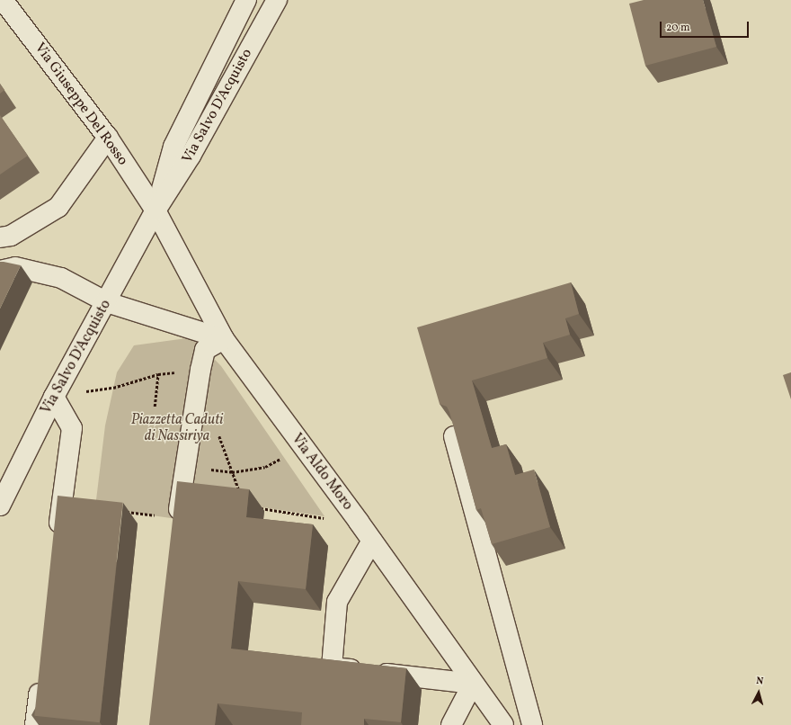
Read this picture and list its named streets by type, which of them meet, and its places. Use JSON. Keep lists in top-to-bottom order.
{
  "streets": {
    "street": ["Via Giuseppe Del Rosso", "Via Salvo D'Acquisto", "Via Aldo Moro"]
  },
  "crossings": [
    ["Via Giuseppe Del Rosso", "Via Salvo D'Acquisto"],
    ["Via Giuseppe Del Rosso", "Via Aldo Moro"],
    ["Via Salvo D'Acquisto", "Via Aldo Moro"]
  ],
  "parks": ["Piazzetta Caduti di Nassiriya"],
  "scale_bar": "20 m",
  "north": "top"
}
